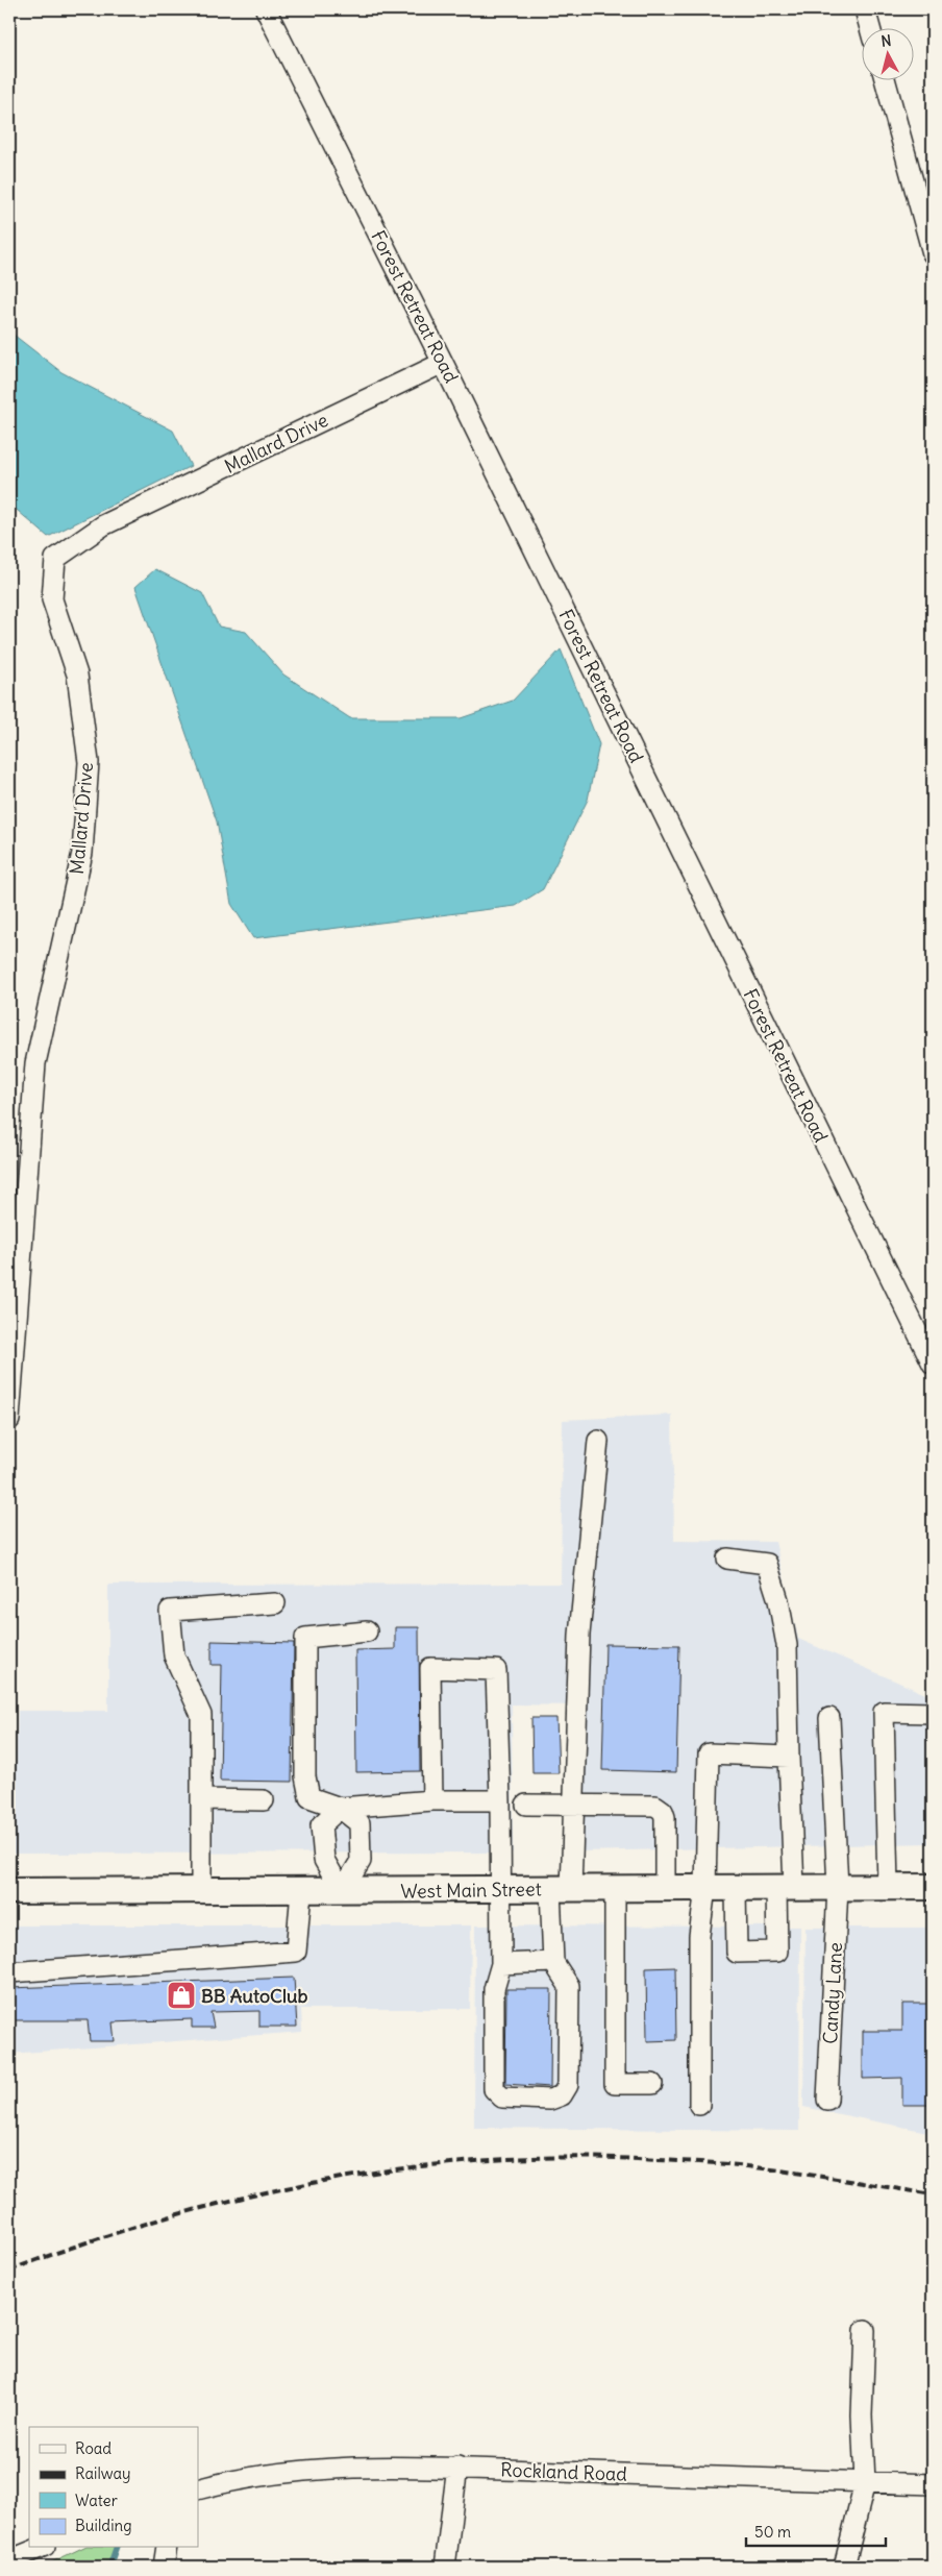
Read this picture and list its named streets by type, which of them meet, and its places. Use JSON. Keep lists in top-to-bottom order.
{
  "streets": {
    "main road": ["West Main Street"],
    "street": [
      "Forest Retreat Road",
      "Mallard Drive",
      "Candy Lane",
      "Rockland Road"
    ]
  },
  "crossings": [
    ["Forest Retreat Road", "Mallard Drive"],
    ["West Main Street", "Candy Lane"]
  ],
  "places": {
    "shop": ["BB AutoClub"]
  },
  "legend": [
    "Road",
    "Railway",
    "Water",
    "Building"
  ],
  "scale_bar": "50 m",
  "north": "top"
}
